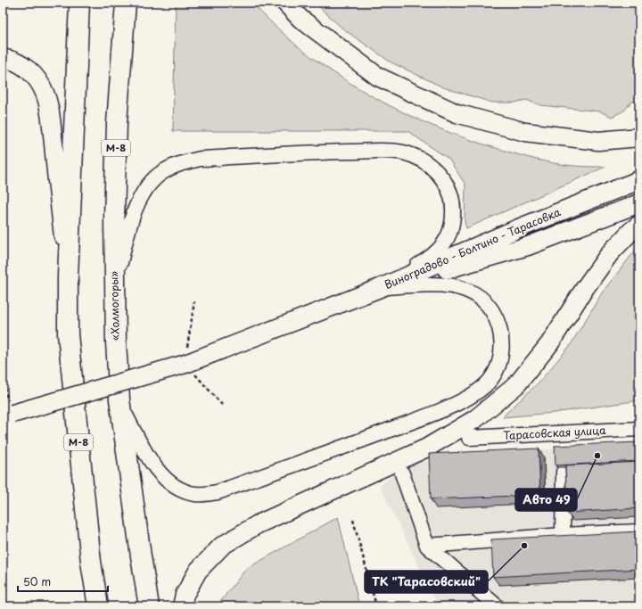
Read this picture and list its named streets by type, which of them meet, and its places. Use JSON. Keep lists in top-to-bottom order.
{
  "streets": {
    "highway": ["М-8", "«Холмогоры»"],
    "main road": ["Виноградово - Болтино - Тарасовка"],
    "street": ["Тарасовская улица"]
  },
  "places": ["Авто 49", "ТК \"Тарасовский\""],
  "scale_bar": "50 m"
}
